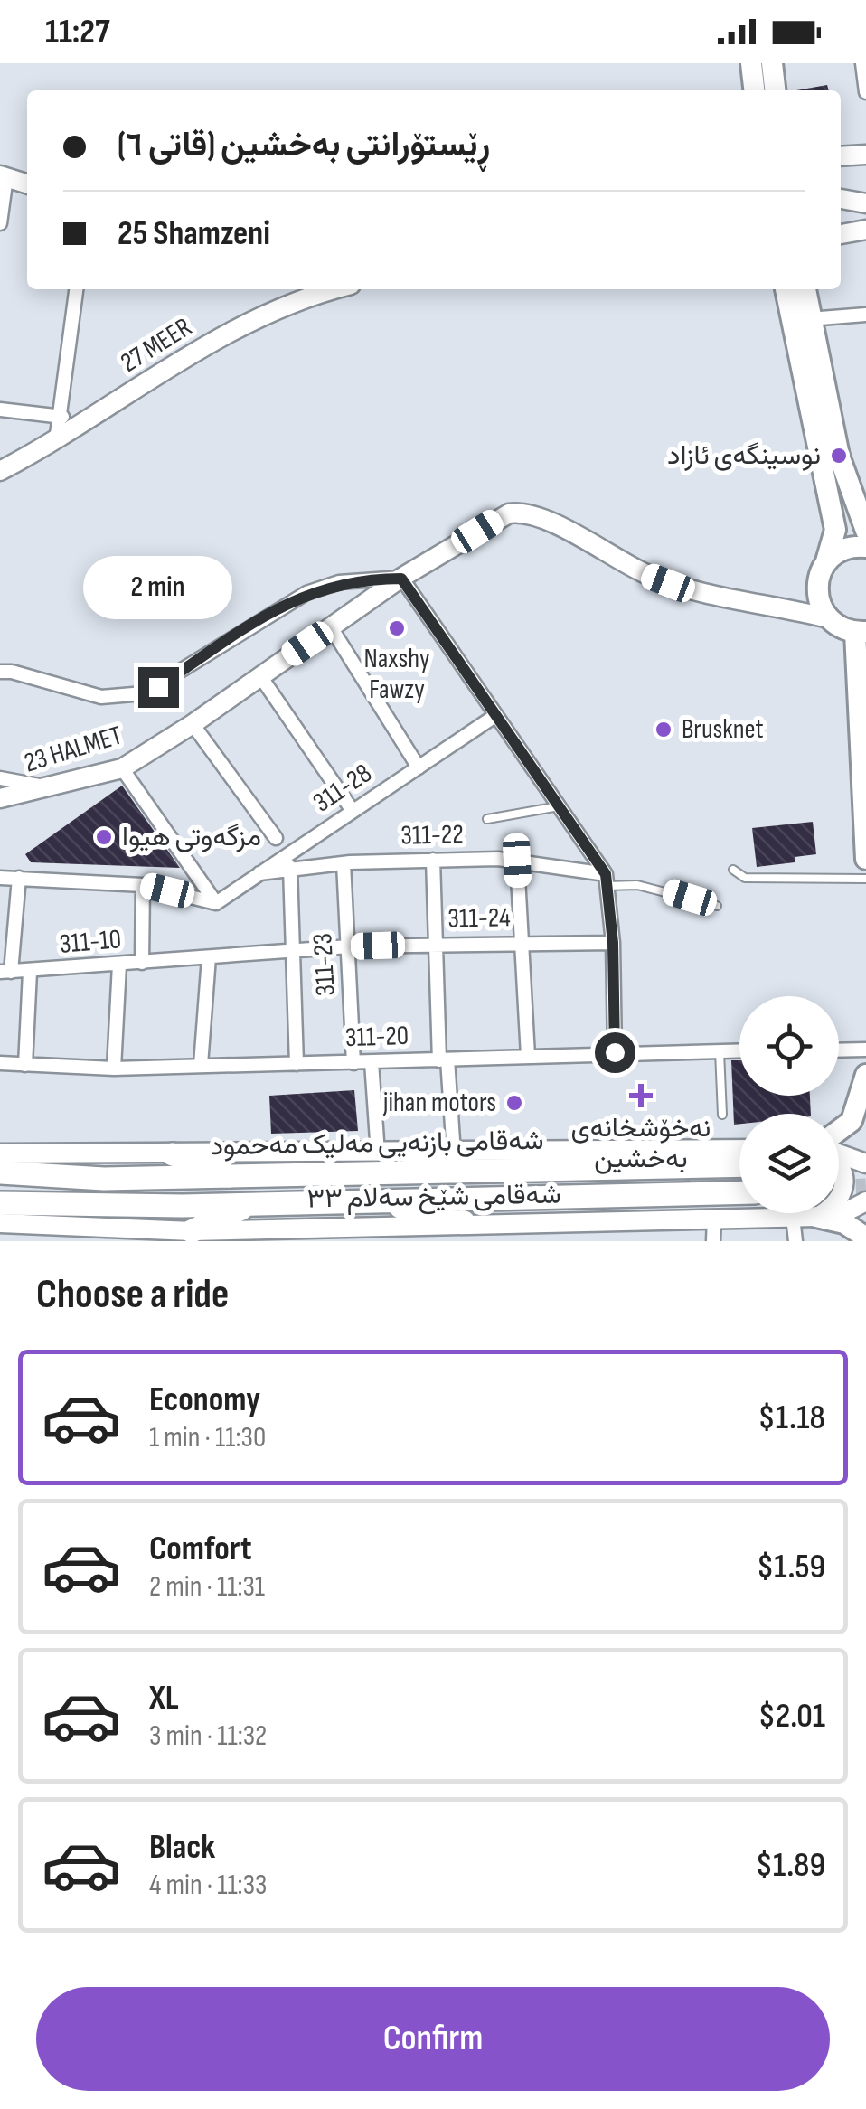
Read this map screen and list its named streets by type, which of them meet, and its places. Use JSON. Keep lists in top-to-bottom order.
{
  "streets": {
    "highway": ["شەقامی بازنەیی مەلیک مەحمود"],
    "main road": ["27 MEER", "23 HALMET", "شەقامی شێخ سەلام ٣٣"],
    "street": [
      "311-28",
      "311-22",
      "311-24",
      "311-10",
      "311-23",
      "311-20"
    ]
  },
  "crossings": [
    ["311-28", "311-22"],
    ["311-22", "311-23"],
    ["311-24", "311-10"],
    ["311-24", "311-23"],
    ["311-23", "311-20"]
  ],
  "places": {
    "other": [
      "نوسینگەی ئازاد",
      "Naxshy Fawzy",
      "Brusknet",
      "مزگەوتی هیوا",
      "jihan motors"
    ],
    "health": ["نەخۆشخانەی بەخشین"]
  },
  "page": {
    "status": "11:27",
    "banner": ["ڕێستۆرانتی بە‌خشین (قاتی ٦)", "25 Shamzeni"],
    "bubble": "2 min",
    "heading": "Choose a ride",
    "list": [
      {
        "name": "Economy",
        "note": "1 min · 11:30",
        "value": "$1.18"
      },
      {
        "name": "Comfort",
        "note": "2 min · 11:31",
        "value": "$1.59"
      },
      {
        "name": "XL",
        "note": "3 min · 11:32",
        "value": "$2.01"
      },
      {
        "name": "Black",
        "note": "4 min · 11:33",
        "value": "$1.89"
      }
    ],
    "buttons": "Confirm"
  }
}
